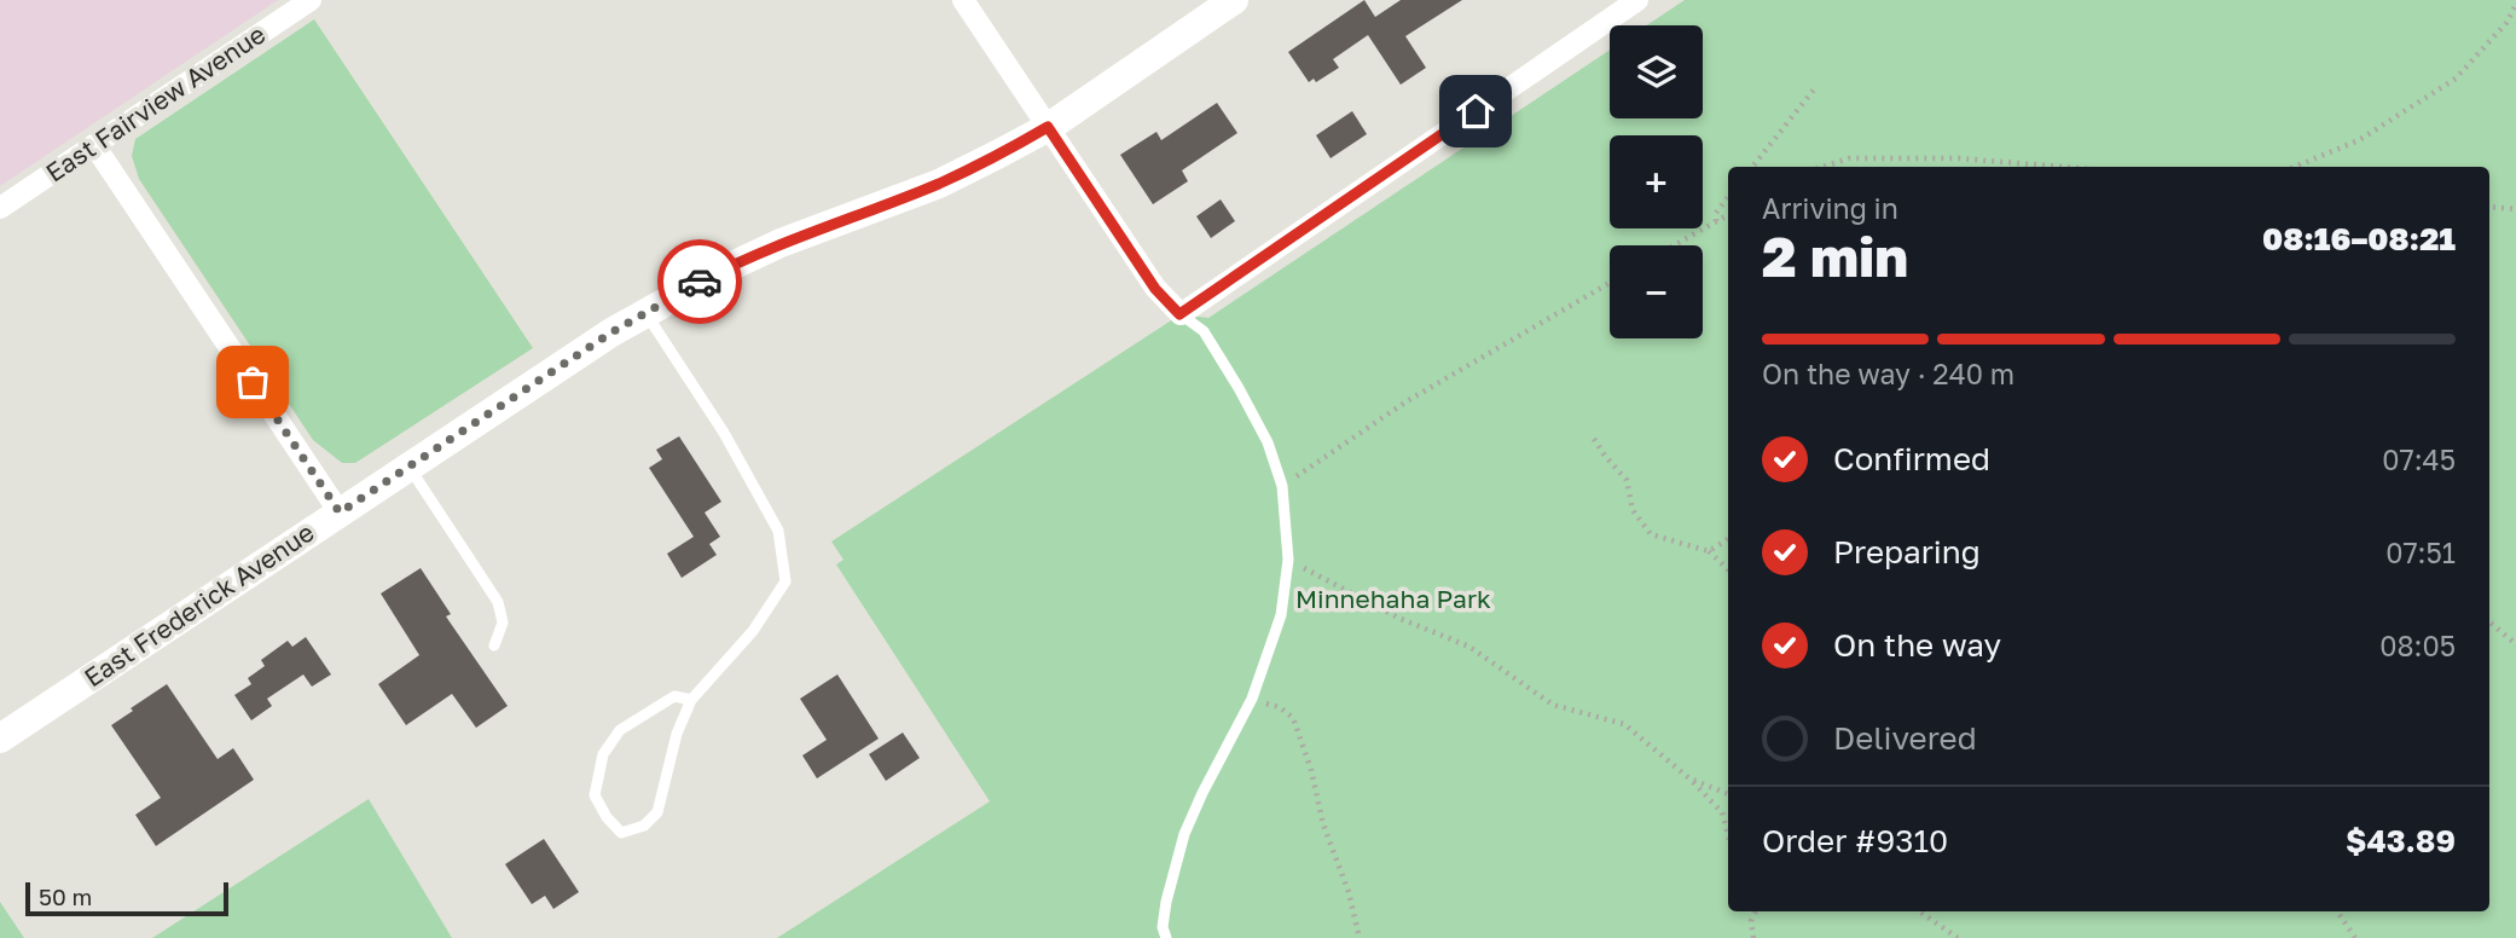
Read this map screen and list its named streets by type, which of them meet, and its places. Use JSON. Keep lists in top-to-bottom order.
{
  "streets": {
    "main road": ["East Frederick Avenue"],
    "street": ["East Fairview Avenue"]
  },
  "parks": ["Minnehaha Park"],
  "scale_bar": "50 m",
  "page": {
    "map_buttons": ["+", "−"],
    "heading": ["2 min", "Arriving in", "08:16–08:21"],
    "panel": ["Order #9310", "$43.89"],
    "bar": "On the way · 240 m",
    "list": [
      ["Confirmed", "07:45"],
      ["Preparing", "07:51"],
      ["On the way", "08:05"],
      "Delivered"
    ],
    "scale": "50 m"
  }
}
